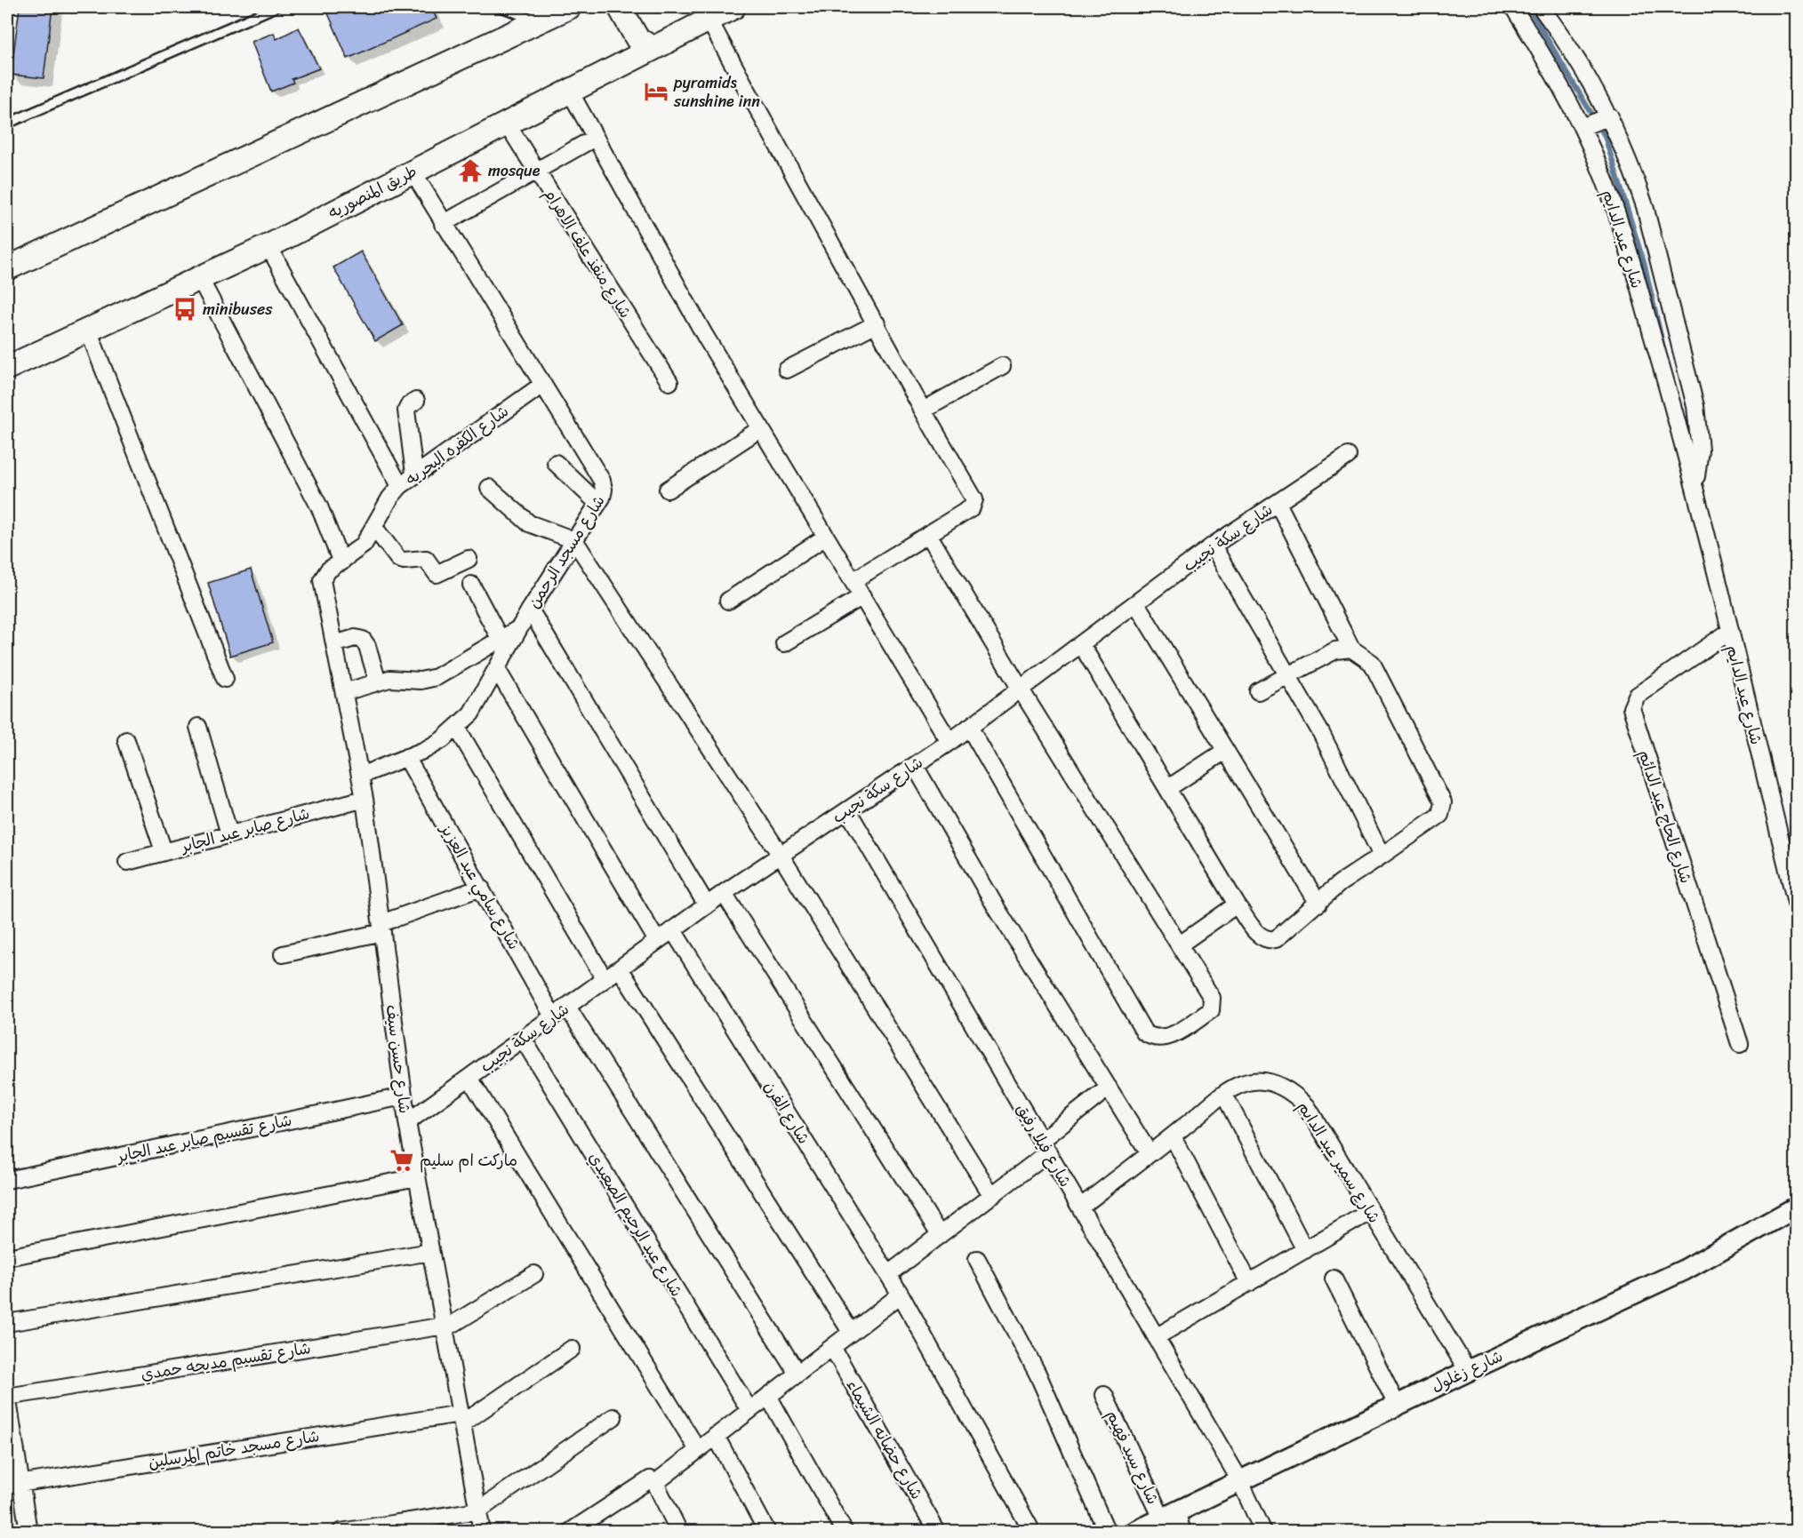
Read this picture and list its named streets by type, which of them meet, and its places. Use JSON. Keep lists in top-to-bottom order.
{
  "streets": {
    "main road": ["طريق المنصوريه"],
    "street": [
      "شارع عبد الدايم",
      "شارع منفذ علف الاهرام",
      "شارع الكفره البحريه",
      "شارع سكة نجيب",
      "شارع مسجد الرحمن",
      "شارع الحاج عبد الدائم",
      "شارع صابر عبد الجابر",
      "شارع سامي عبد العزيز",
      "شارع حسن سيف",
      "شارع الفرن",
      "شارع تقسيم صابر عبد الجابر",
      "شارع فيلا رفيق",
      "شارع سمير عبد الدايم",
      "شارع عبد الرحيم الصعيدي",
      "شارع تقسيم مديحه حمدي",
      "شارع زغلول",
      "شارع حضانه الشيماء",
      "شارع مسجد خاتم المرسلين",
      "شارع سيد فهيم"
    ]
  },
  "crossings": [
    ["طريق المنصوريه", "شارع منفذ علف الاهرام"],
    ["طريق المنصوريه", "شارع مسجد الرحمن"],
    ["شارع عبد الدايم", "شارع الحاج عبد الدائم"],
    ["شارع الكفره البحريه", "شارع مسجد الرحمن"],
    ["شارع الكفره البحريه", "شارع حسن سيف"],
    ["شارع سكة نجيب", "شارع سامي عبد العزيز"],
    ["شارع سكة نجيب", "شارع حسن سيف"],
    ["شارع سكة نجيب", "شارع الفرن"],
    ["شارع سكة نجيب", "شارع فيلا رفيق"],
    ["شارع سكة نجيب", "شارع عبد الرحيم الصعيدي"],
    ["شارع مسجد الرحمن", "شارع سامي عبد العزيز"],
    ["شارع مسجد الرحمن", "شارع حسن سيف"],
    ["شارع صابر عبد الجابر", "شارع حسن سيف"],
    ["شارع حسن سيف", "شارع تقسيم صابر عبد الجابر"],
    ["شارع حسن سيف", "شارع تقسيم مديحه حمدي"],
    ["شارع حسن سيف", "شارع مسجد خاتم المرسلين"],
    ["شارع فيلا رفيق", "شارع سمير عبد الدايم"],
    ["شارع فيلا رفيق", "شارع زغلول"],
    ["شارع سمير عبد الدايم", "شارع زغلول"],
    ["شارع زغلول", "شارع سيد فهيم"]
  ],
  "places": {
    "hotel": ["pyramids sunshine inn"],
    "temple": ["mosque"],
    "bus stop": ["minibuses"],
    "supermarket": ["ماركت ام سليم"]
  }
}
